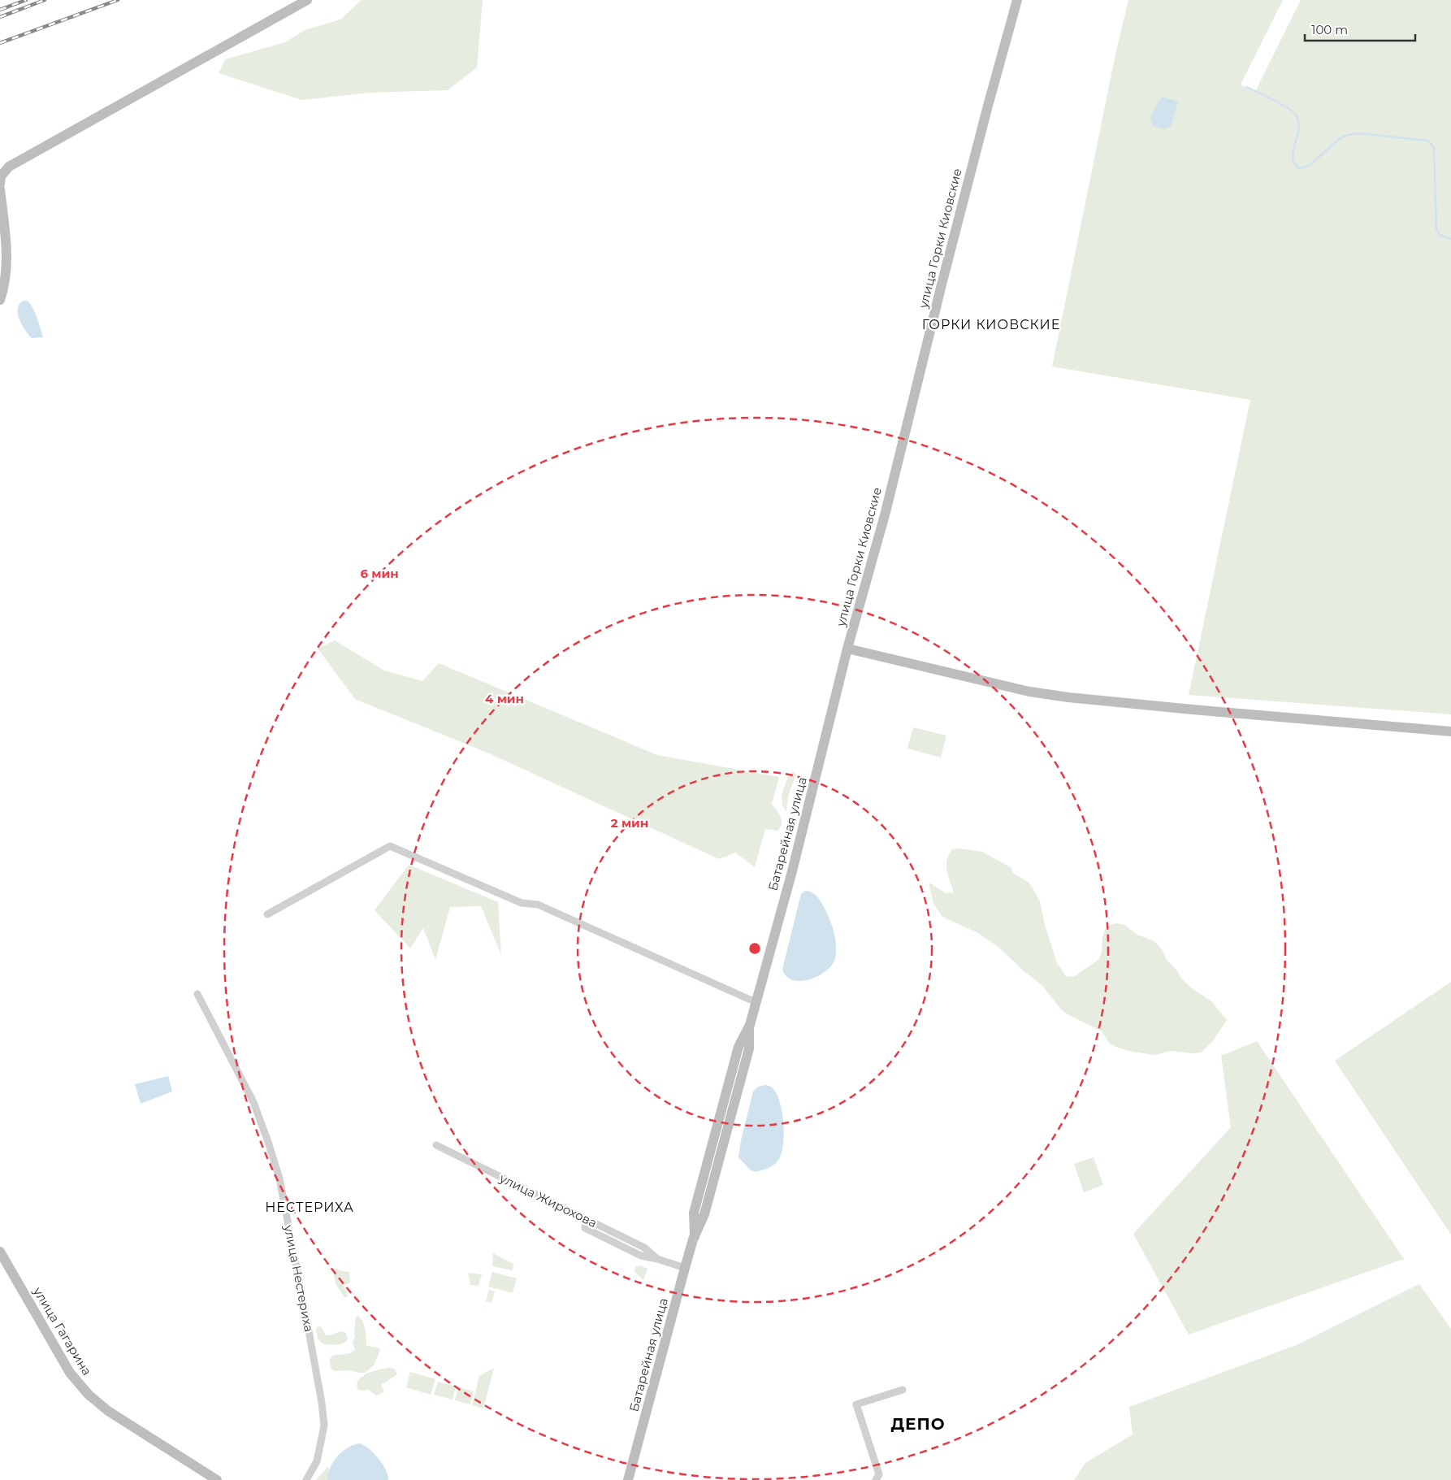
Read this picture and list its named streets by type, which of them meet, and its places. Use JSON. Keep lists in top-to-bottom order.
{
  "streets": {
    "main road": ["улица Горки Киовские", "Батарейная улица", "улица Гагарина"],
    "street": ["улица Жирохова", "улица Нестериха"]
  },
  "crossings": [
    ["улица Горки Киовские", "Батарейная улица"],
    ["Батарейная улица", "улица Жирохова"]
  ],
  "districts": ["ГОРКИ КИОВСКИЕ", "НЕСТЕРИХА", "ДЕПО"],
  "scale_bar": "100 m",
  "rings": ["6 мин", "4 мин", "2 мин"]
}
